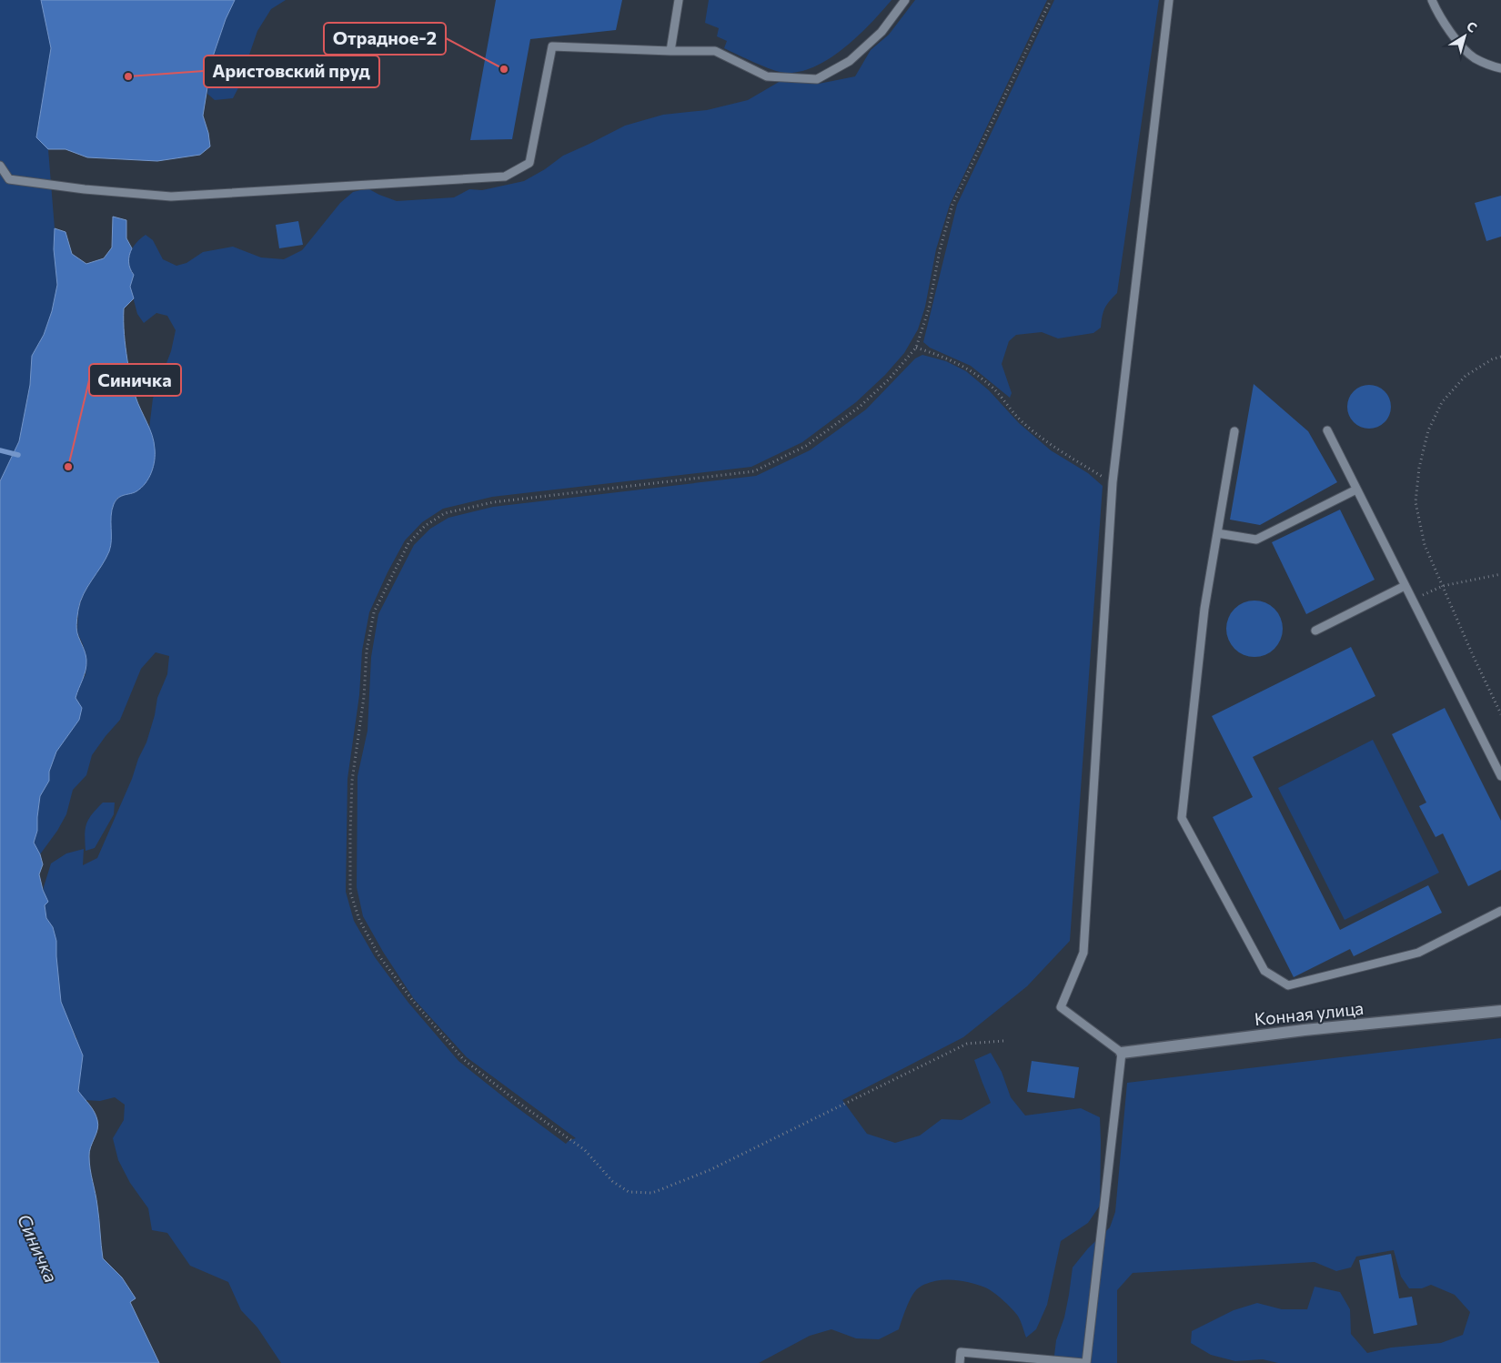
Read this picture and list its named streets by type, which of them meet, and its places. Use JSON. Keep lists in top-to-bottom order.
{
  "streets": {
    "street": ["Конная улица"]
  },
  "water": ["Синичка"],
  "places": ["Отрадное-2", "Аристовский пруд", "Синичка"],
  "north": "top right"
}
